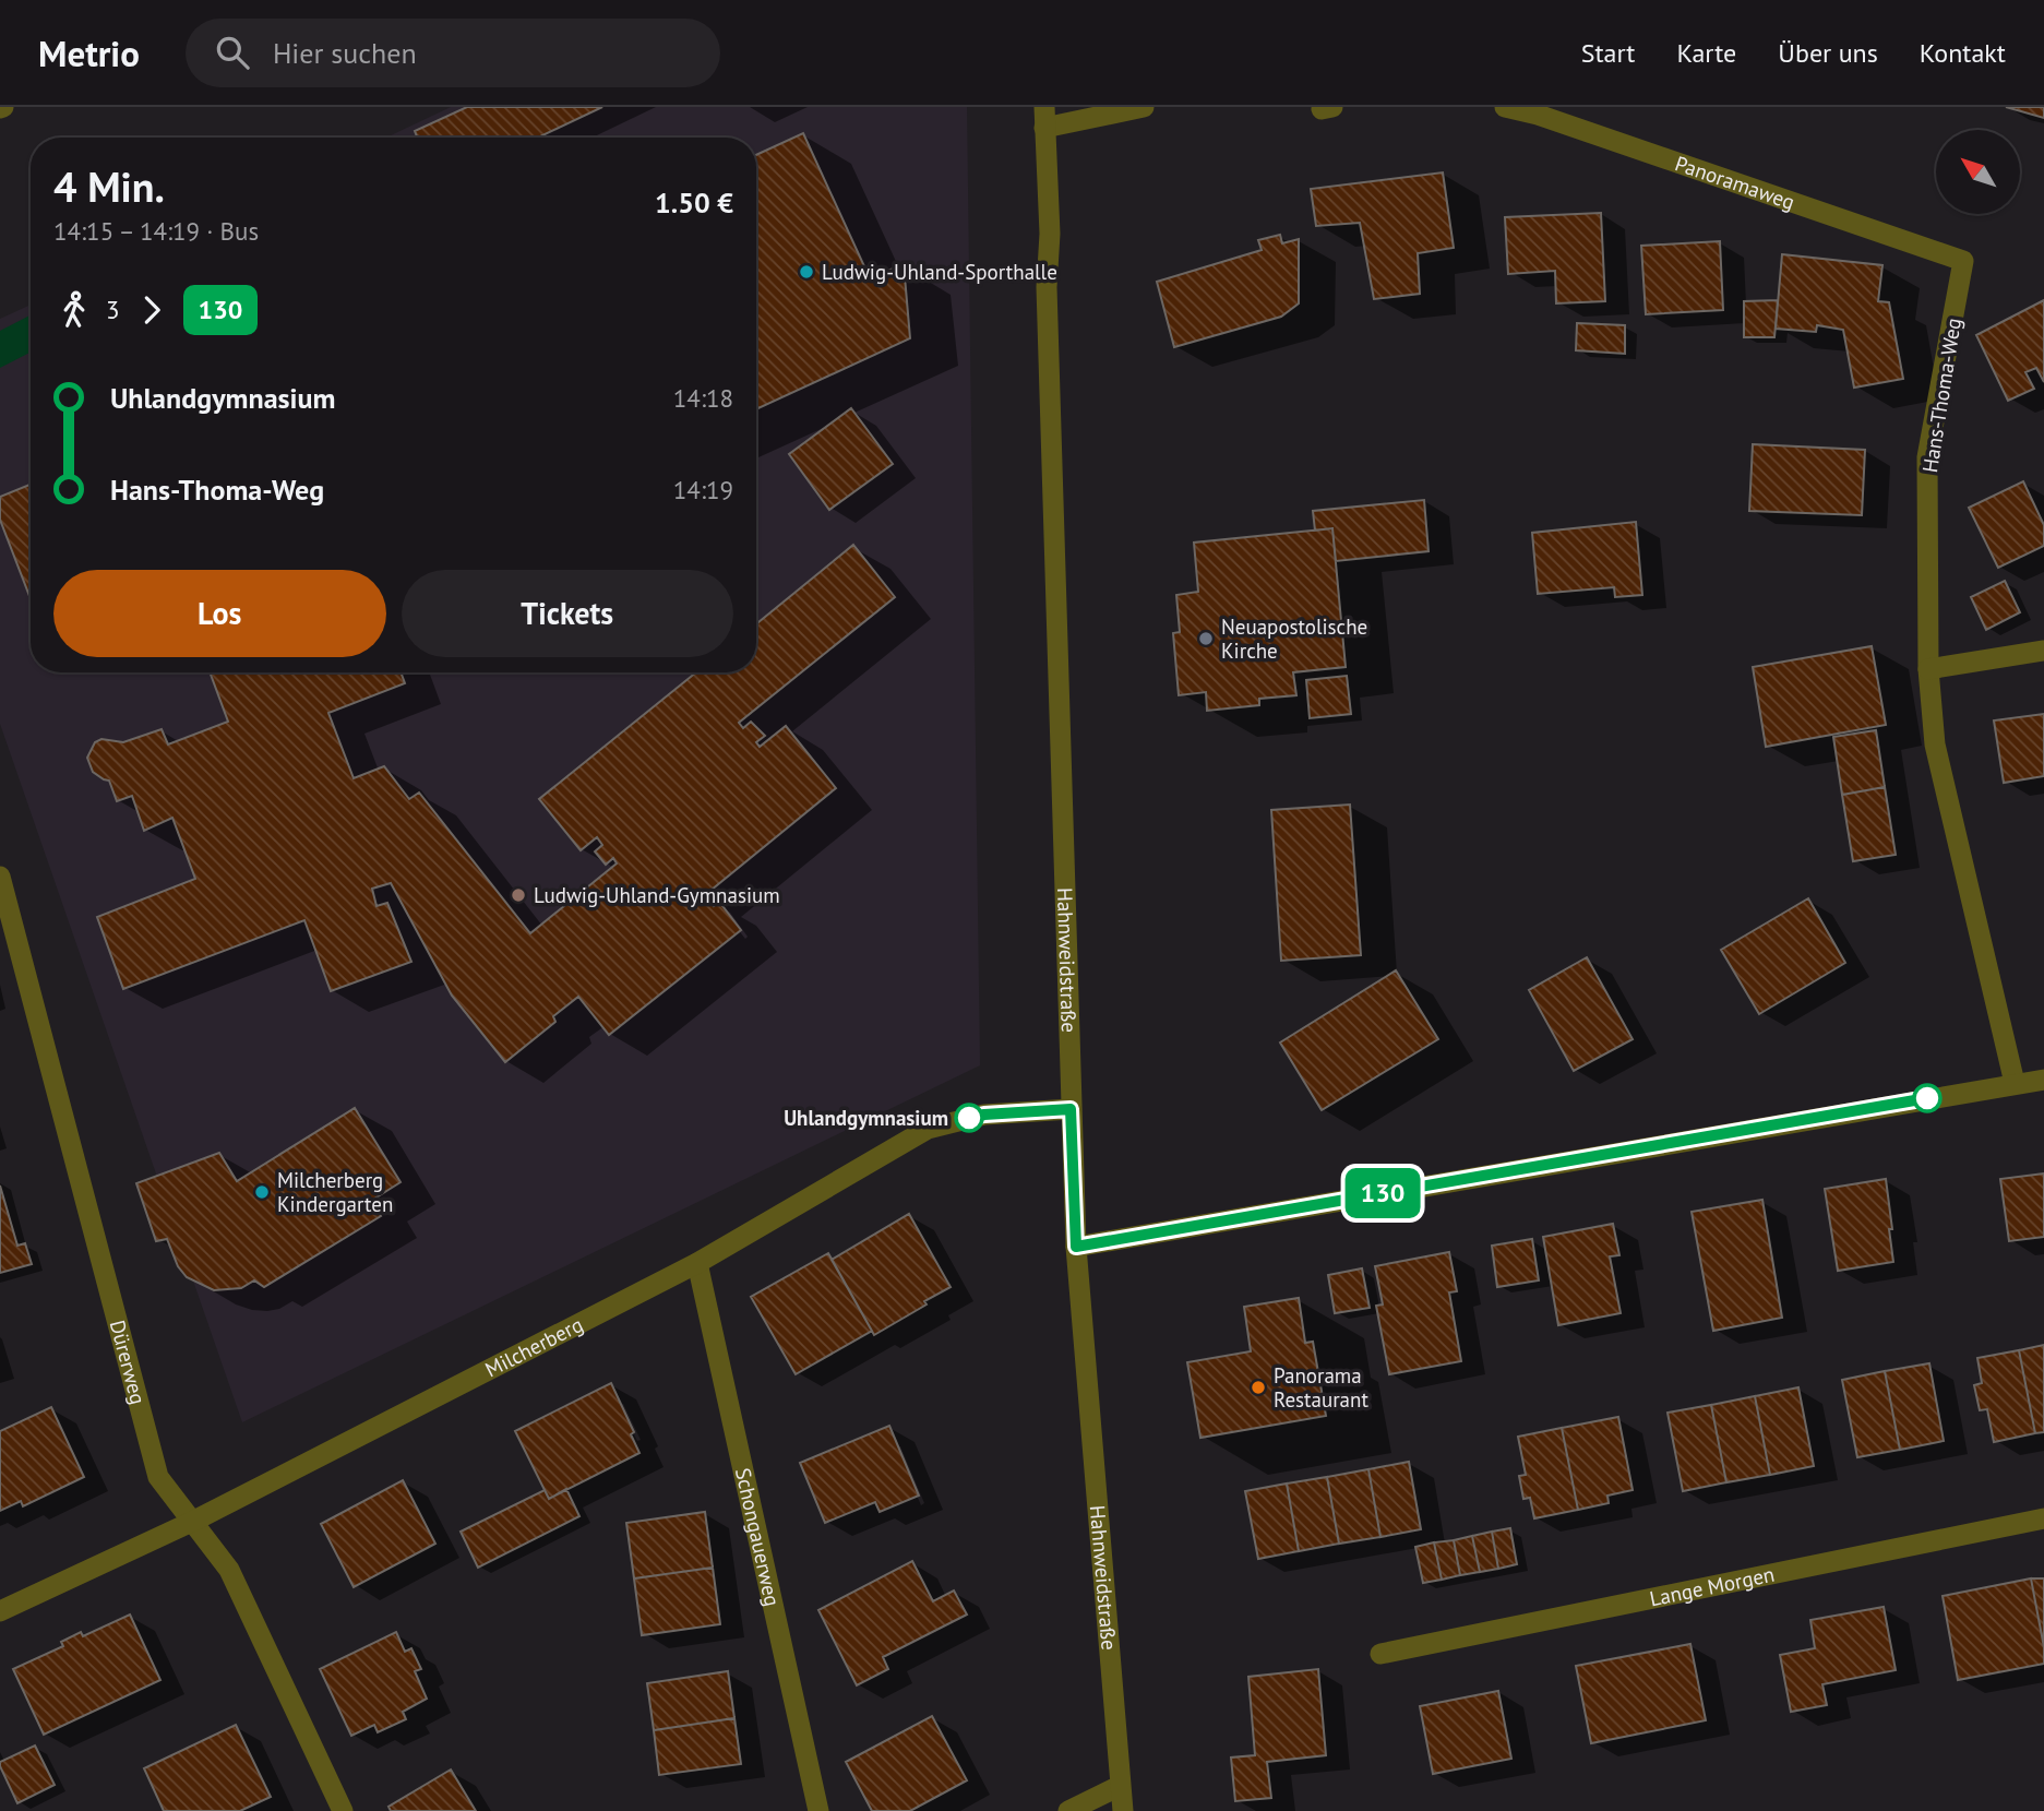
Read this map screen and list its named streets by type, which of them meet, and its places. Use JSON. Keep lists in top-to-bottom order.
{
  "streets": {
    "street": [
      "Panoramaweg",
      "Hans-Thoma-Weg",
      "Hahnweidstraße",
      "Milcherberg",
      "Dürerweg",
      "Schongauerweg",
      "Lange Morgen"
    ]
  },
  "crossings": [
    ["Panoramaweg", "Hans-Thoma-Weg"],
    ["Hahnweidstraße", "Milcherberg"],
    ["Milcherberg", "Dürerweg"],
    ["Milcherberg", "Schongauerweg"]
  ],
  "places": [
    "Ludwig-Uhland-Sporthalle",
    "Neuapostolische Kirche",
    "Ludwig-Uhland-Gymnasium",
    "Uhlandgymnasium",
    "Milcherberg Kindergarten",
    "Panorama Restaurant"
  ],
  "lines": ["bus line 130"],
  "north": "top left",
  "page": {
    "header": "Metrio",
    "search": "Hier suchen",
    "nav": [
      "Start",
      "Karte",
      "Über uns",
      "Kontakt"
    ],
    "on_map": "130",
    "heading": ["4 Min.", "14:15 – 14:19 · Bus", "1.50 €"],
    "legs": ["3", "130"],
    "list": [
      {
        "name": "Uhlandgymnasium",
        "value": "14:18"
      },
      {
        "name": "Hans-Thoma-Weg",
        "value": "14:19"
      }
    ],
    "buttons": ["Los", "Tickets"]
  }
}
